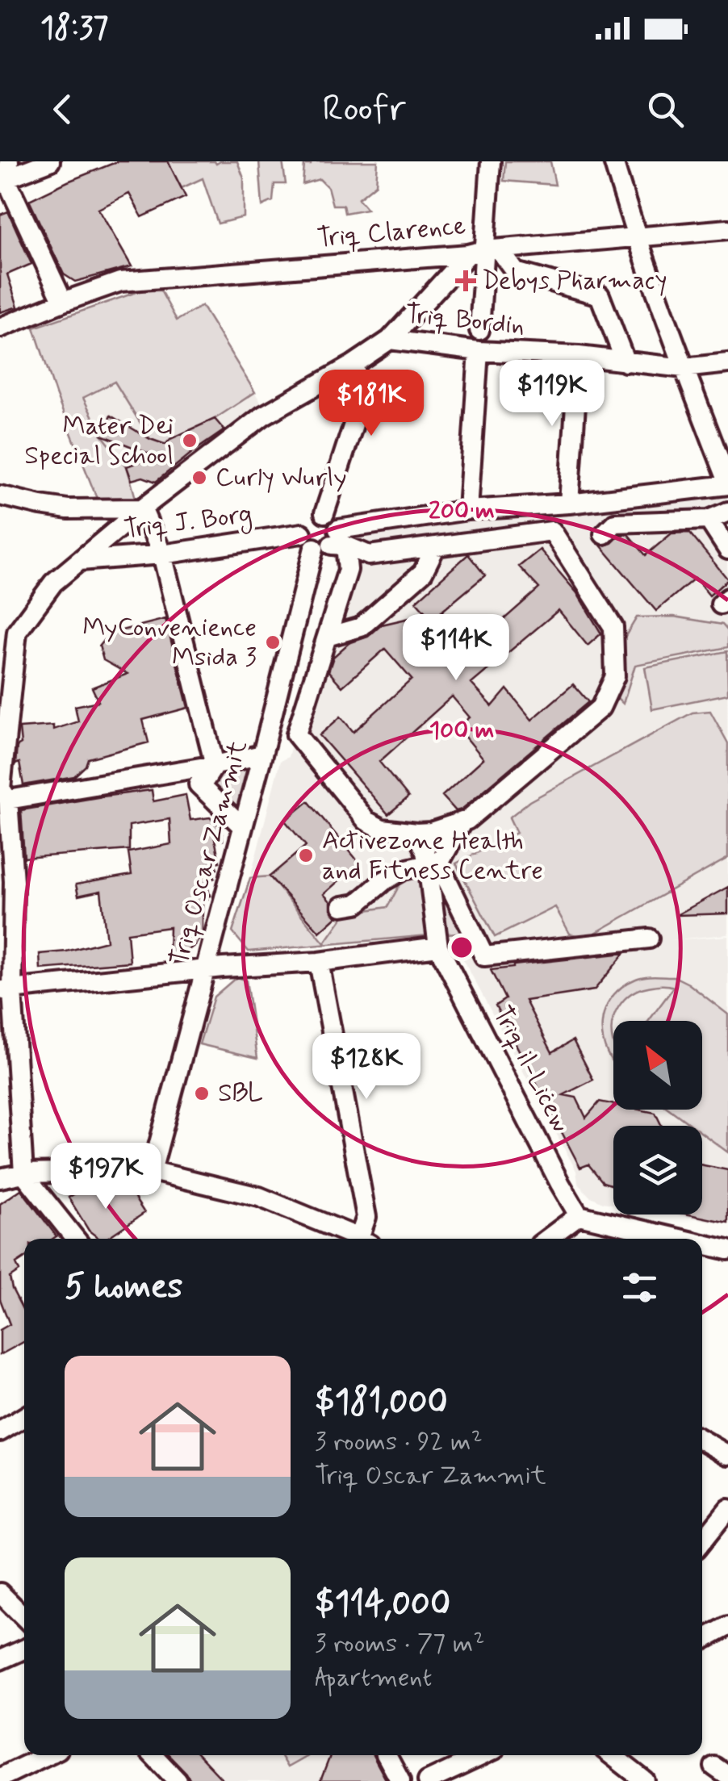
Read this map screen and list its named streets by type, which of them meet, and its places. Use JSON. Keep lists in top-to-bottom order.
{
  "streets": {
    "street": [
      "Triq Clarence",
      "Triq Bordin",
      "Triq J. Borg",
      "Triq Oscar Zammit",
      "Triq il-Liċew"
    ]
  },
  "crossings": [
    ["Triq J. Borg", "Triq Oscar Zammit"]
  ],
  "places": {
    "health": ["Debys Pharmacy"],
    "other": [
      "Mater Dei Special School",
      "Curly Wurly",
      "MyConvenience Msida 3",
      "Activezone Health and Fitness Centre",
      "SBL"
    ]
  },
  "north": "top left",
  "page": {
    "status": "18:37",
    "header": "Roofr",
    "price": [
      "$119K",
      "$181K",
      "$114K",
      "$128K",
      "$197K"
    ],
    "heading": "5 homes",
    "list": [
      {
        "name": "$181,000",
        "note": "3 rooms · 92 m² · Triq Oscar Zammit"
      },
      {
        "name": "$114,000",
        "note": "3 rooms · 77 m² · Apartment"
      }
    ]
  },
  "rings": ["200 m", "100 m"]
}
